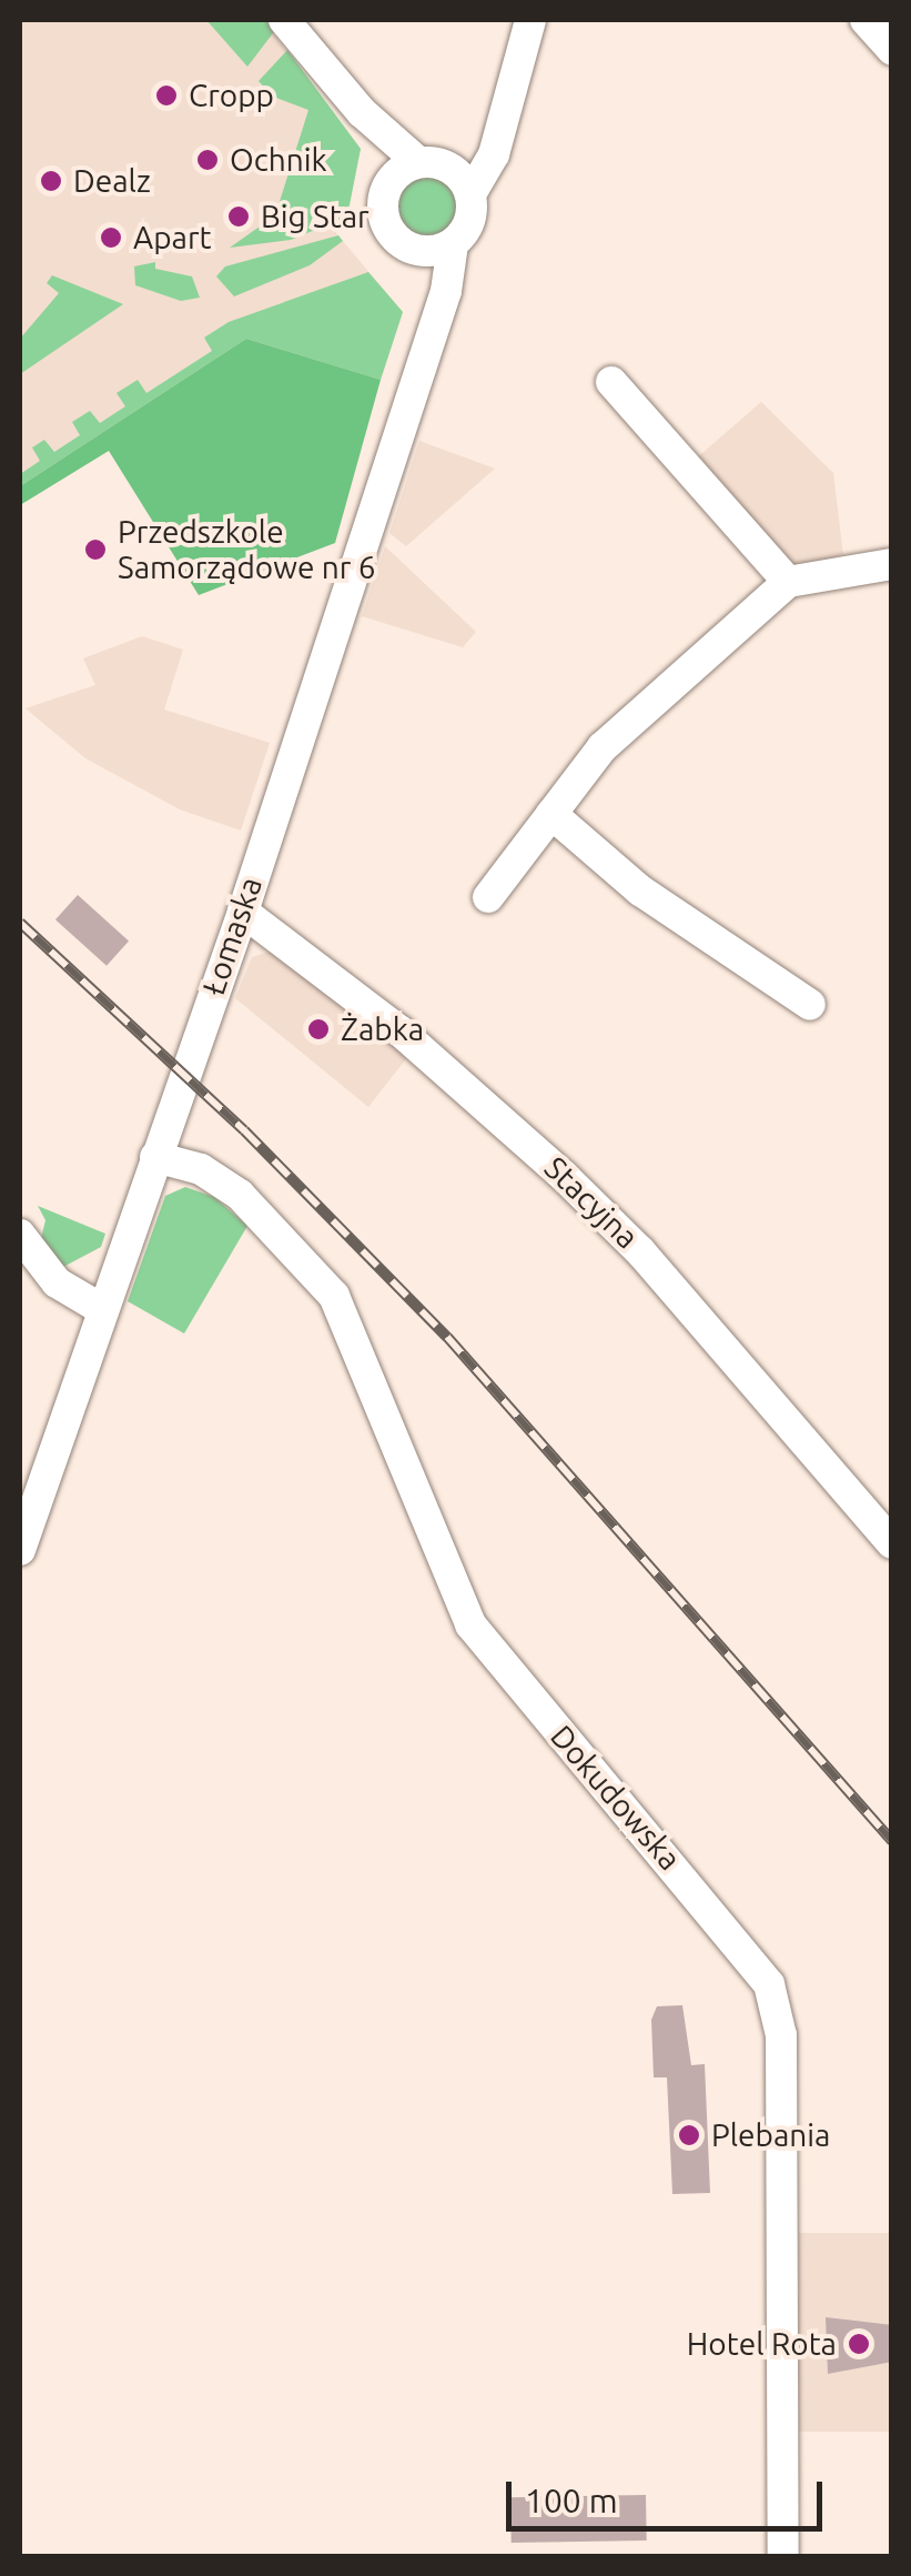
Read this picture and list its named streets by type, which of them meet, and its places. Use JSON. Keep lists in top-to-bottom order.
{
  "streets": {
    "street": ["Łomaska", "Stacyjna", "Dokudowska"]
  },
  "crossings": [
    ["Łomaska", "Stacyjna"],
    ["Łomaska", "Dokudowska"]
  ],
  "places": [
    "Cropp",
    "Ochnik",
    "Dealz",
    "Big Star",
    "Apart",
    "Przedszkole Samorządowe nr 6",
    "Żabka",
    "Plebania",
    "Hotel Rota"
  ],
  "scale_bar": "100 m"
}
